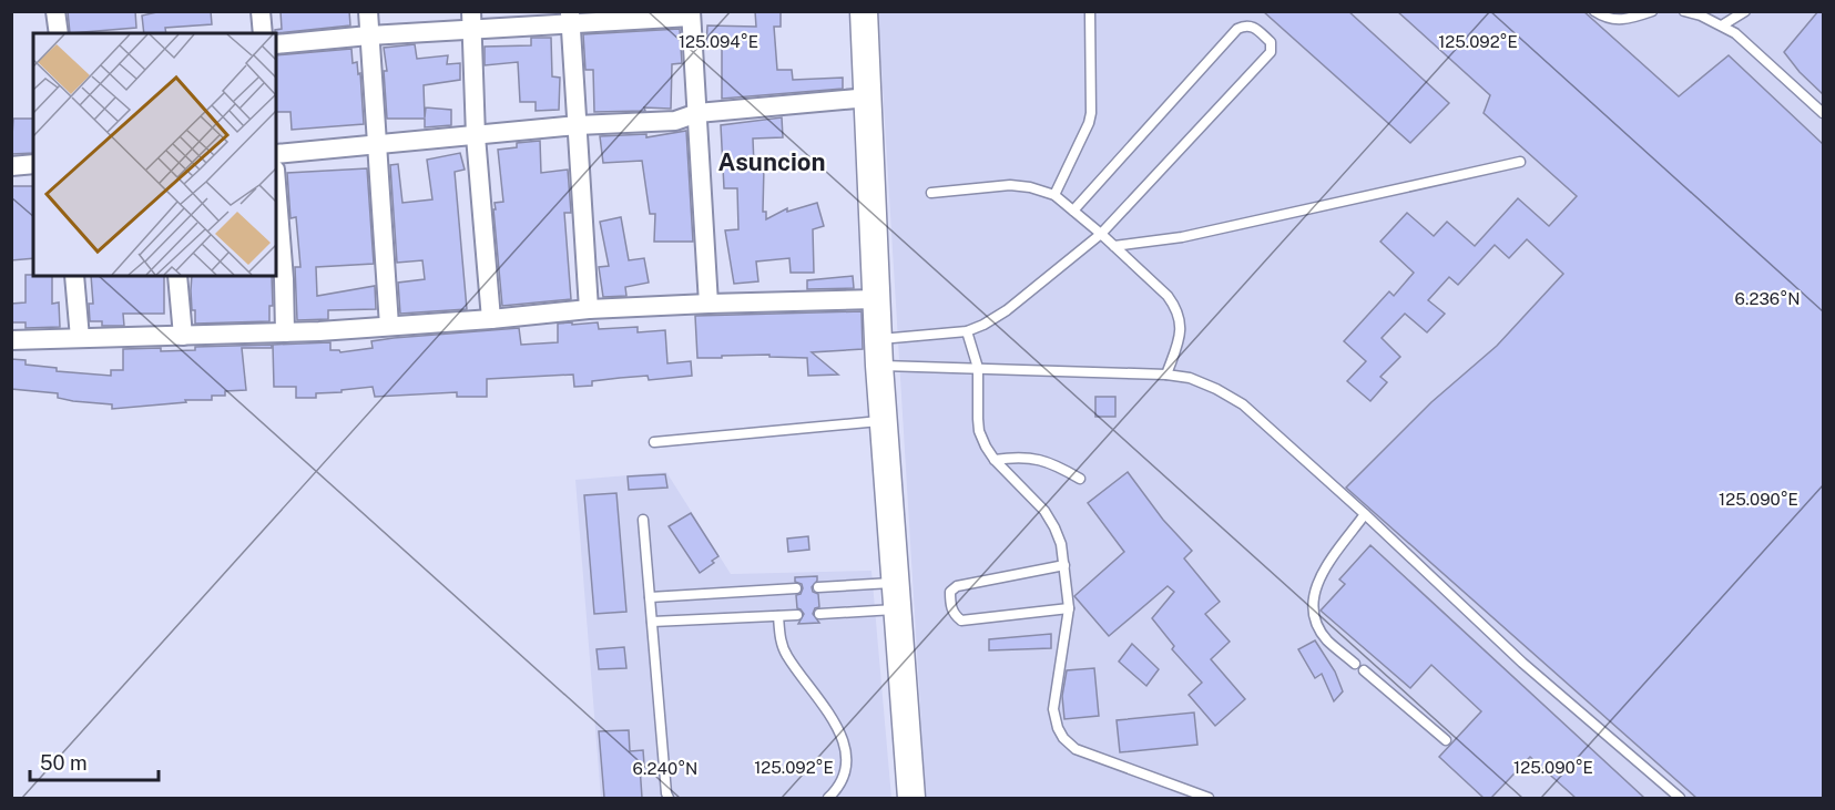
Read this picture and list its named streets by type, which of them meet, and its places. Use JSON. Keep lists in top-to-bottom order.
{
  "districts": ["Asuncion"],
  "scale_bar": "50 m",
  "coordinates": [
    "125.094°E",
    "125.092°E",
    "6.236°N",
    "125.090°E",
    "6.240°N"
  ]
}
